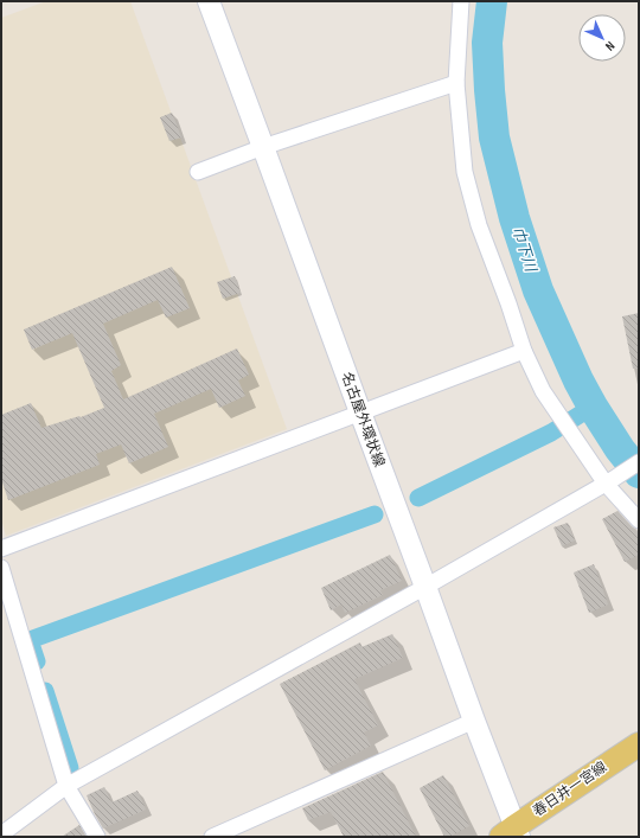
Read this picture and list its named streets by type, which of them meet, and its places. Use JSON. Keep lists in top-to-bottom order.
{
  "streets": {
    "main road": ["名古屋外環状線", "春日井一宮線"]
  },
  "crossings": [
    ["名古屋外環状線", "春日井一宮線"]
  ],
  "water": ["巾下川"],
  "north": "bottom right"
}
